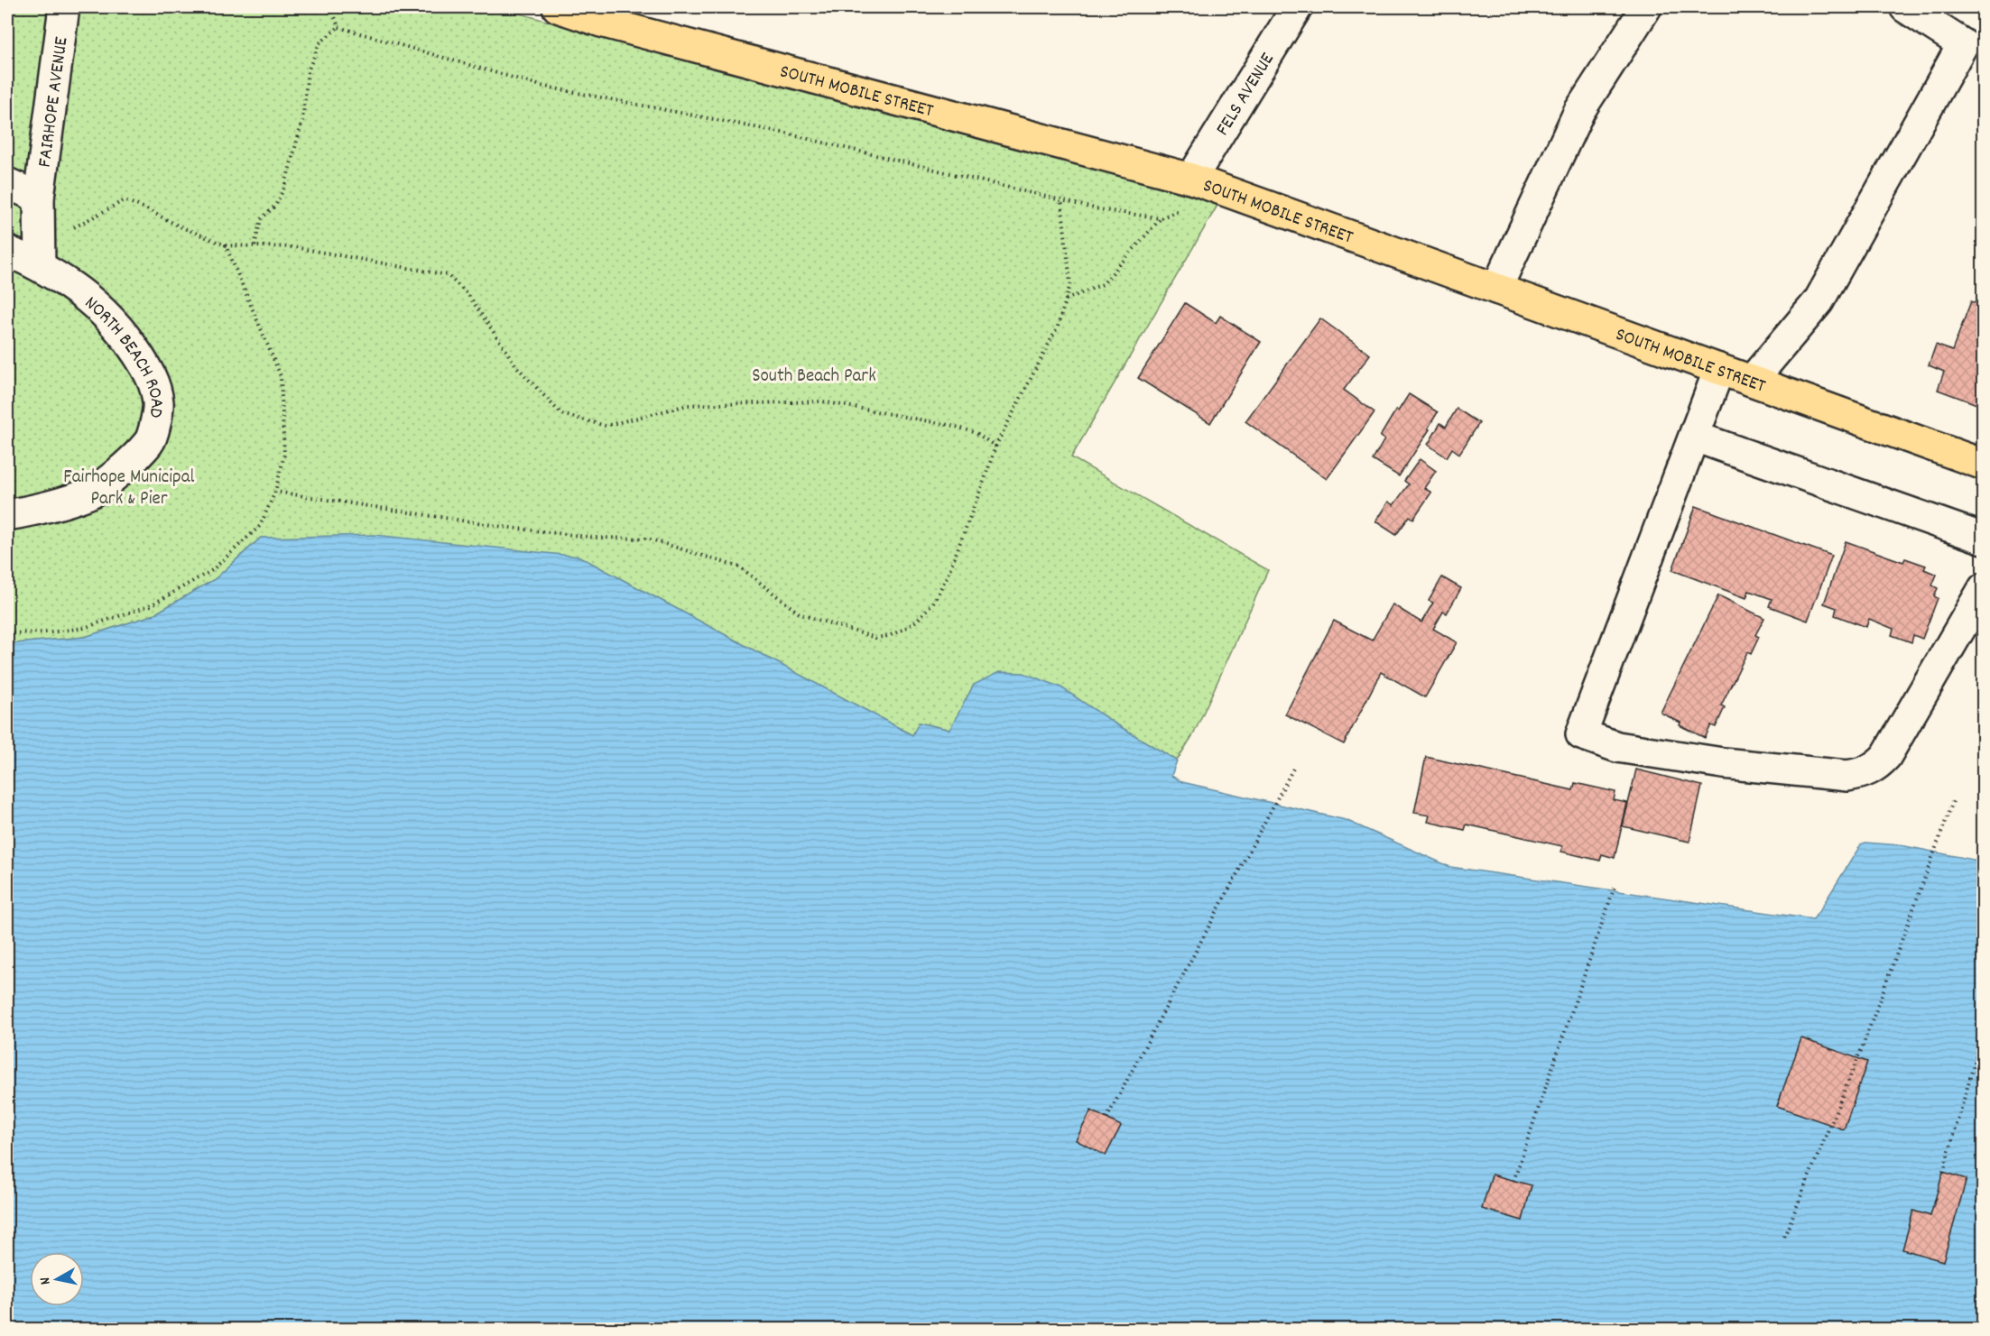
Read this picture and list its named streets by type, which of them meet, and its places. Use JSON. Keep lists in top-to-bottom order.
{
  "streets": {
    "main road": ["SOUTH MOBILE STREET"],
    "street": ["FELS AVENUE", "FAIRHOPE AVENUE", "NORTH BEACH ROAD"]
  },
  "crossings": [
    ["SOUTH MOBILE STREET", "FELS AVENUE"]
  ],
  "parks": ["South Beach Park", "Fairhope Municipal Park & Pier"],
  "north": "left"
}
